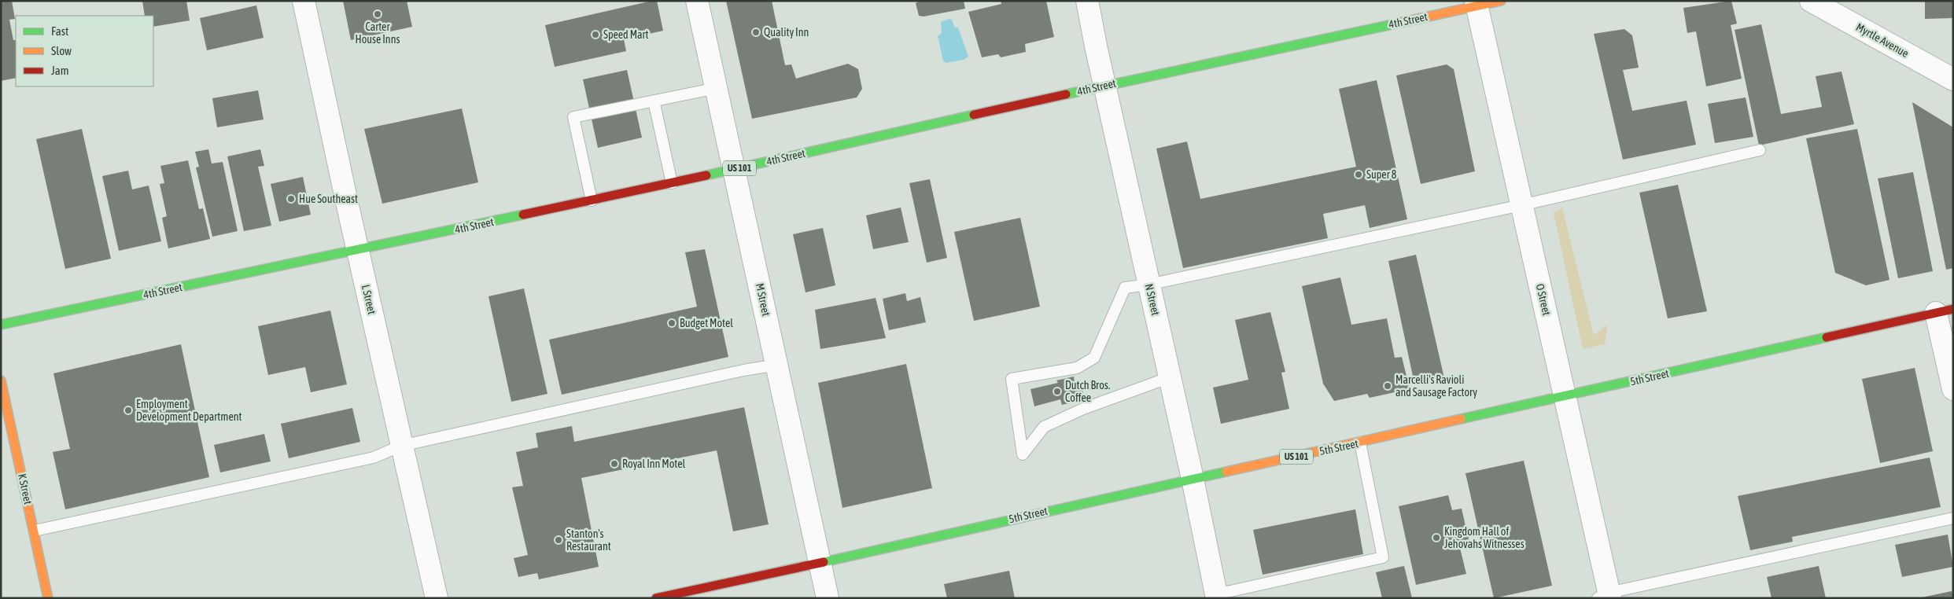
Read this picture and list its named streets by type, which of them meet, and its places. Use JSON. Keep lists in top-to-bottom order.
{
  "streets": {
    "main road": [
      "4th Street",
      "US 101",
      "5th Street",
      "K Street"
    ],
    "street": [
      "Myrtle Avenue",
      "L Street",
      "M Street",
      "N Street",
      "O Street"
    ]
  },
  "crossings": [
    ["4th Street", "L Street"],
    ["4th Street", "M Street"],
    ["4th Street", "N Street"],
    ["4th Street", "O Street"],
    ["M Street", "5th Street"],
    ["N Street", "5th Street"],
    ["O Street", "5th Street"]
  ],
  "places": [
    "Carter House Inns",
    "Quality Inn",
    "Speed Mart",
    "Super 8",
    "Hue Southeast",
    "Budget Motel",
    "Marcelli's Ravioli and Sausage Factory",
    "Dutch Bros. Coffee",
    "Employment Development Department",
    "Royal Inn Motel",
    "Kingdom Hall of Jehovahs Witnesses",
    "Stanton's Restaurant"
  ],
  "legend": ["Fast", "Slow", "Jam"]
}
